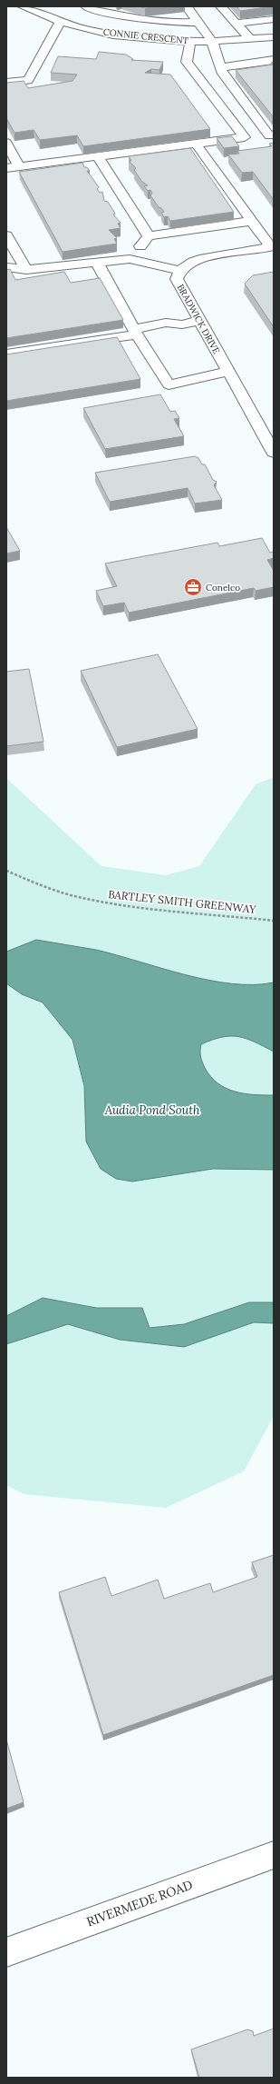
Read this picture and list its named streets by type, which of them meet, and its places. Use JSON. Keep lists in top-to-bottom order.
{
  "streets": {
    "street": ["CONNIE CRESCENT", "BRADWICK DRIVE", "RIVERMEDE ROAD"],
    "path": ["BARTLEY SMITH GREENWAY"]
  },
  "water": ["Audia Pond South"],
  "places": {
    "office": ["Conelco"]
  }
}
